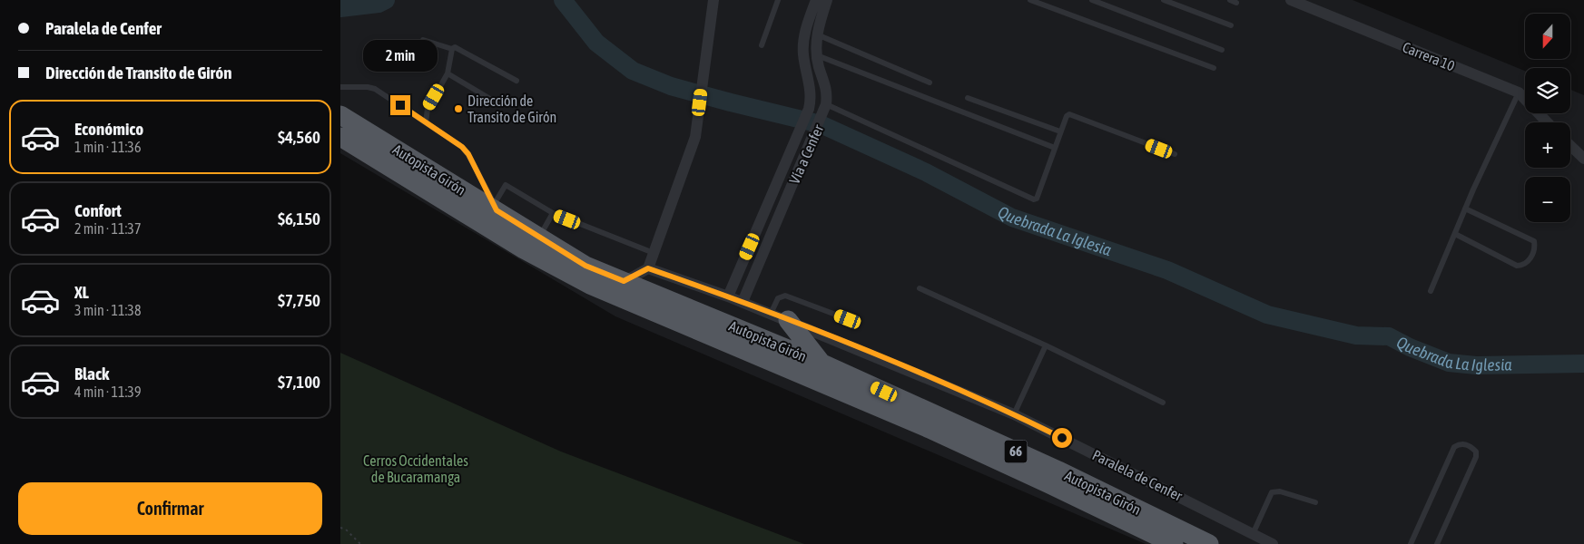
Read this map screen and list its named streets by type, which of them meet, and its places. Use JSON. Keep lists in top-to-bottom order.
{
  "streets": {
    "highway": ["Autopista Girón", "66"],
    "street": ["Carrera 10", "Vía a Cenfer", "Paralela de Cenfer"]
  },
  "crossings": [
    ["Vía a Cenfer", "Paralela de Cenfer"]
  ],
  "water": ["Quebrada La Iglesia"],
  "parks": ["Cerros Occidentales de Bucaramanga"],
  "places": ["Dirección de Transito de Girón"],
  "north": "bottom",
  "page": {
    "banner": ["Paralela de Cenfer", "Dirección de Transito de Girón"],
    "map_buttons": ["+", "−"],
    "bubble": "2 min",
    "list": [
      {
        "name": "Económico",
        "note": "1 min · 11:36",
        "value": "$4,560"
      },
      {
        "name": "Confort",
        "note": "2 min · 11:37",
        "value": "$6,150"
      },
      {
        "name": "XL",
        "note": "3 min · 11:38",
        "value": "$7,750"
      },
      {
        "name": "Black",
        "note": "4 min · 11:39",
        "value": "$7,100"
      }
    ],
    "buttons": "Confirmar"
  }
}
